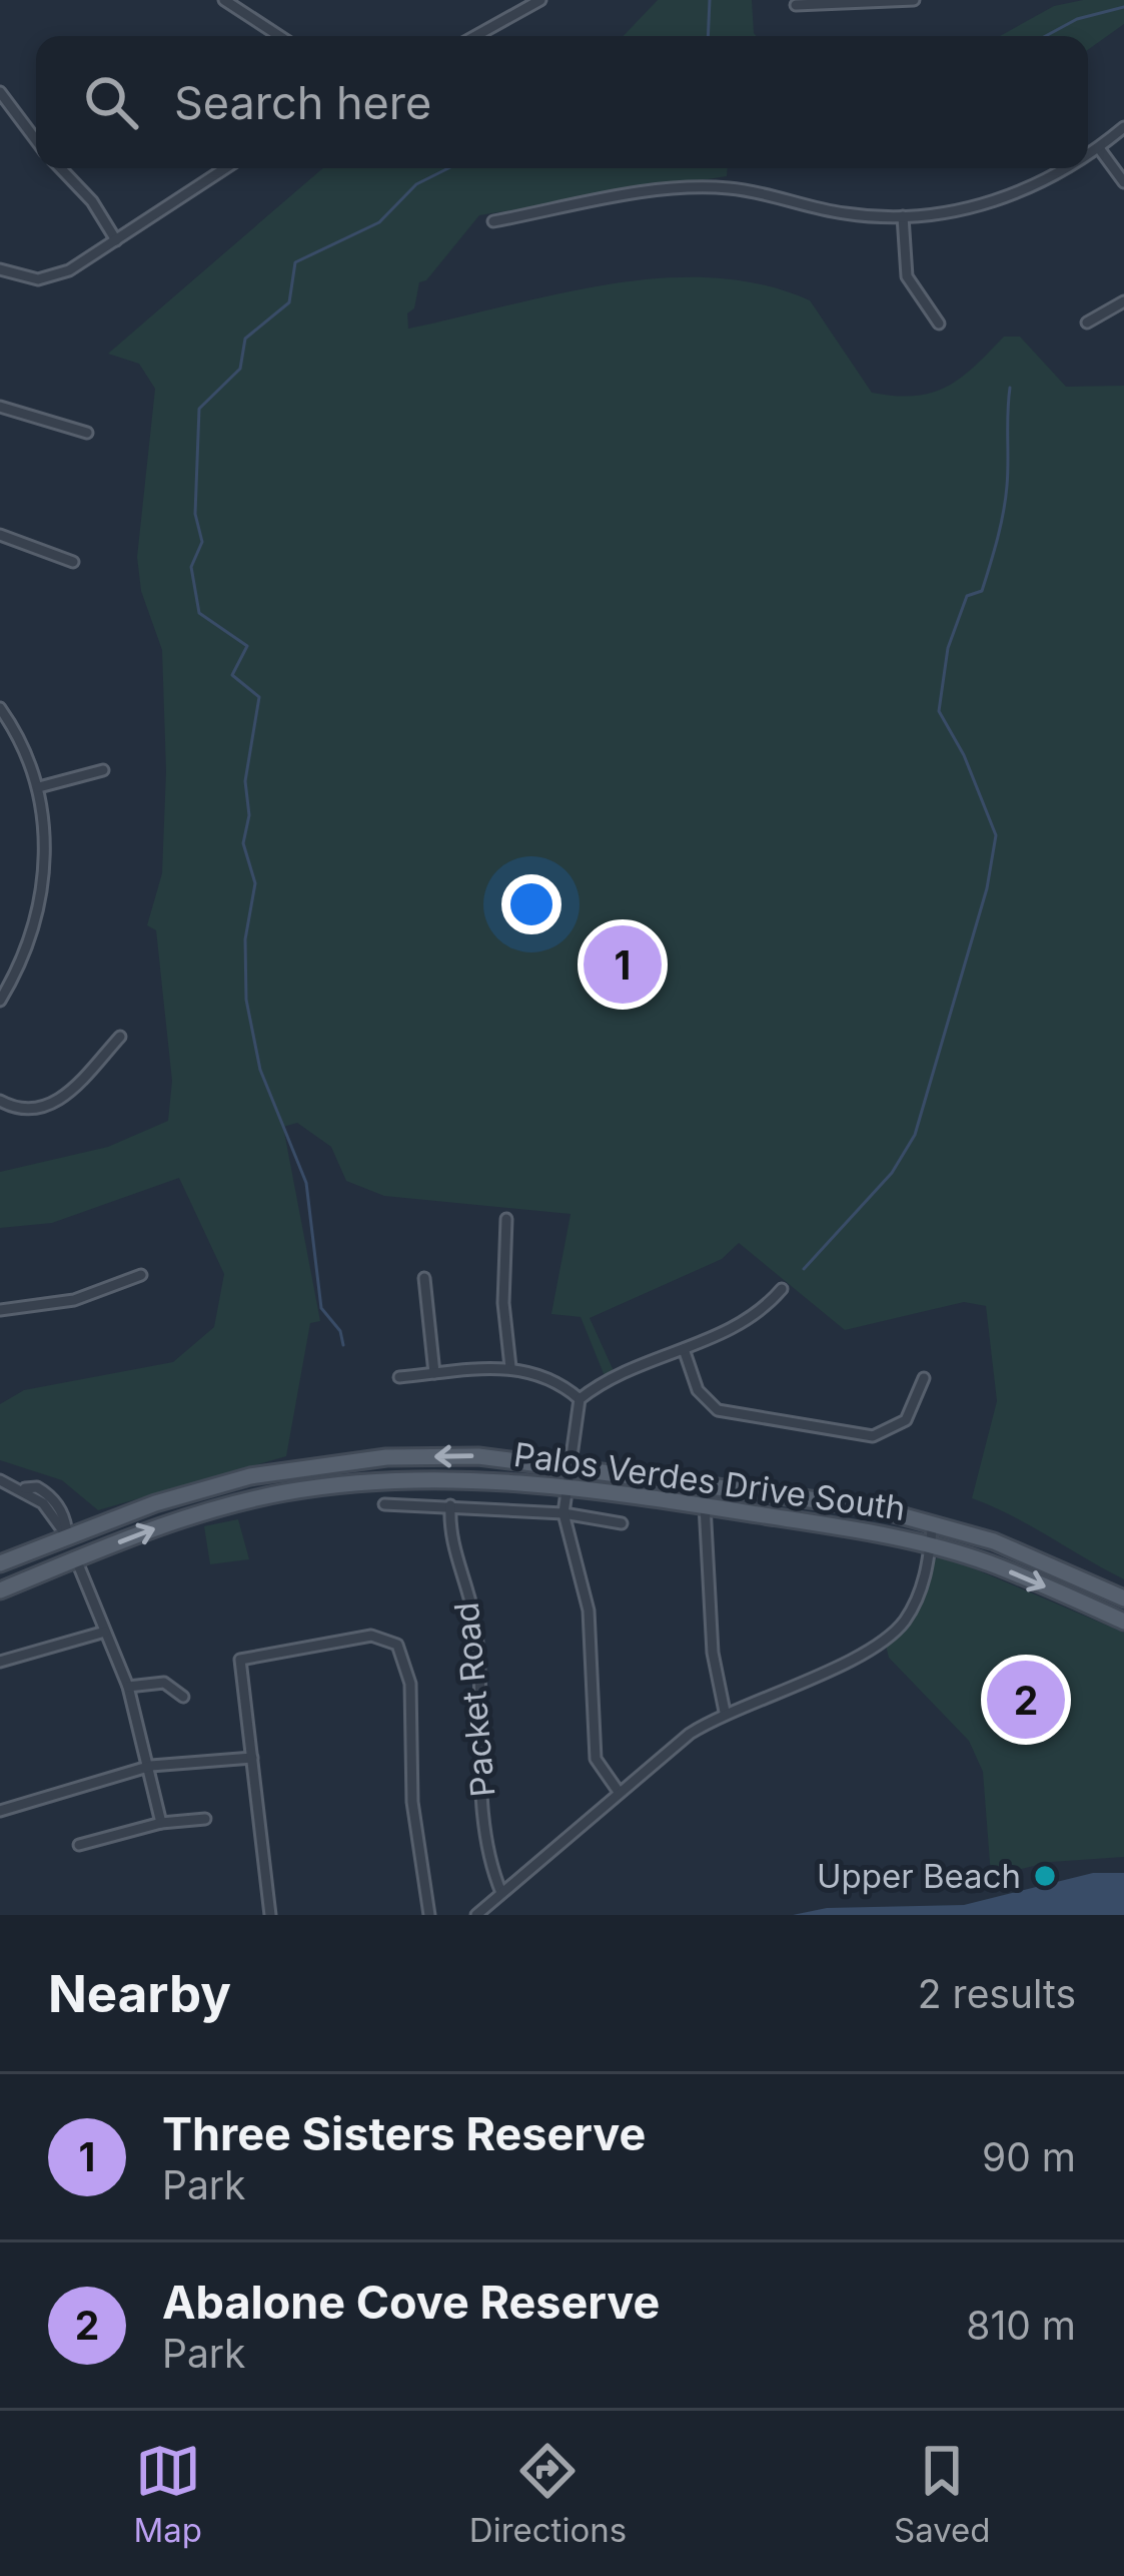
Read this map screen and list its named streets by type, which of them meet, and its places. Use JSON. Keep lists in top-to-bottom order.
{
  "streets": {
    "main road": ["Palos Verdes Drive South"],
    "street": ["Packet Road"]
  },
  "crossings": [
    ["Palos Verdes Drive South", "Packet Road"]
  ],
  "places": ["Upper Beach"],
  "page": {
    "search": "Search here",
    "pins": ["1", "2"],
    "heading": ["Nearby", "2 results"],
    "list": [
      {
        "mark": "1",
        "name": "Three Sisters Reserve",
        "note": "Park",
        "value": "90 m"
      },
      {
        "mark": "2",
        "name": "Abalone Cove Reserve",
        "note": "Park",
        "value": "810 m"
      }
    ],
    "nav": ["Map", "Directions", "Saved"]
  }
}
